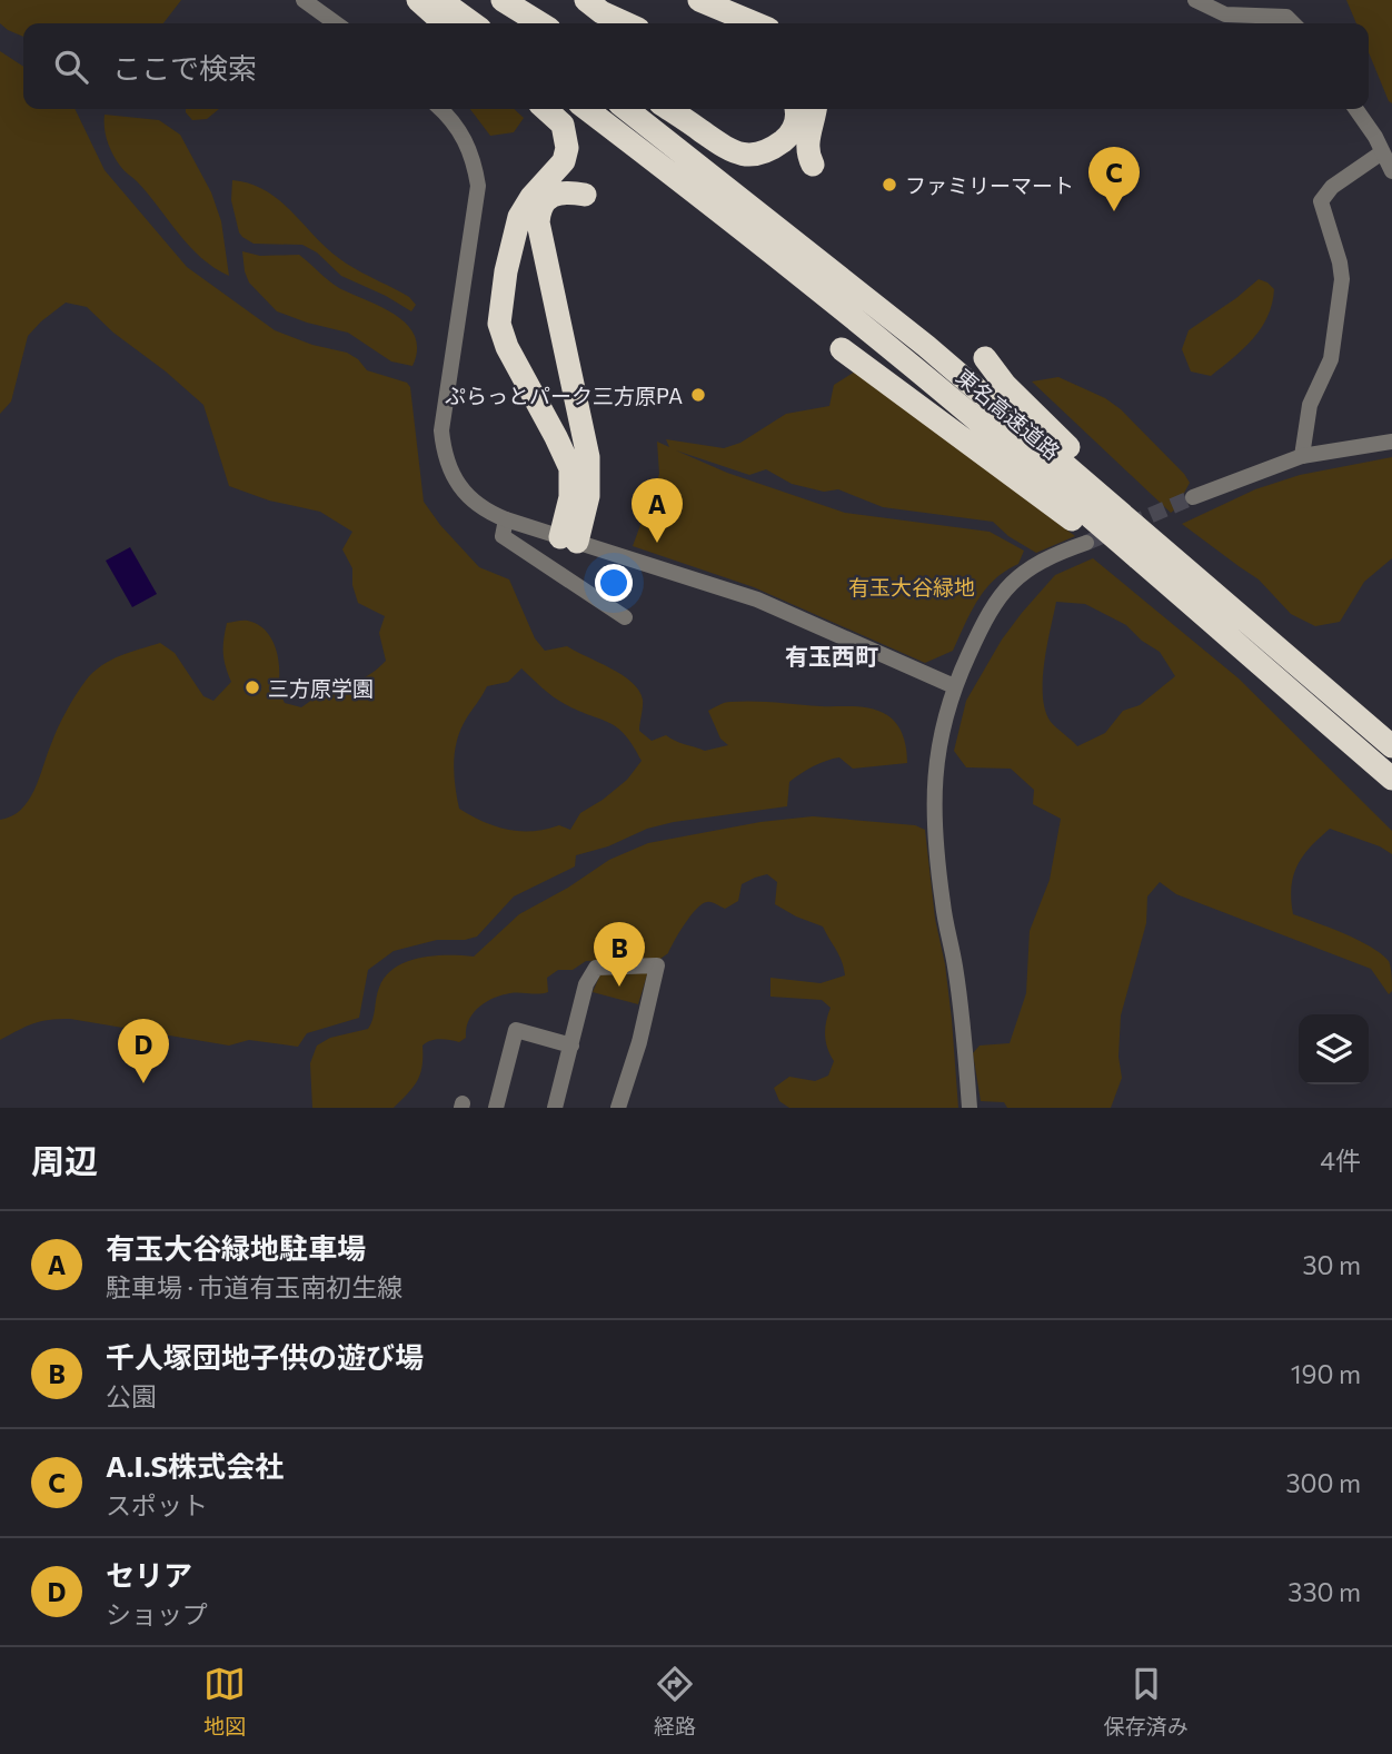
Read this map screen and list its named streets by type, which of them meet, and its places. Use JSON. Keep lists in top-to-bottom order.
{
  "streets": {
    "highway": ["東名高速道路"]
  },
  "districts": ["有玉西町"],
  "parks": ["有玉大谷緑地"],
  "places": ["ファミリーマート", "ぷらっとパーク三方原PA", "三方原学園"],
  "page": {
    "search": "ここで検索",
    "pins": [
      "C",
      "A",
      "B",
      "D"
    ],
    "heading": ["周辺", "4件"],
    "list": [
      {
        "mark": "A",
        "name": "有玉大谷緑地駐車場",
        "note": "駐車場 · 市道有玉南初生線",
        "value": "30 m"
      },
      {
        "mark": "B",
        "name": "千人塚団地子供の遊び場",
        "note": "公園",
        "value": "190 m"
      },
      {
        "mark": "C",
        "name": "A.I.S株式会社",
        "note": "スポット",
        "value": "300 m"
      },
      {
        "mark": "D",
        "name": "セリア",
        "note": "ショップ",
        "value": "330 m"
      }
    ],
    "nav": ["地図", "経路", "保存済み"]
  }
}
